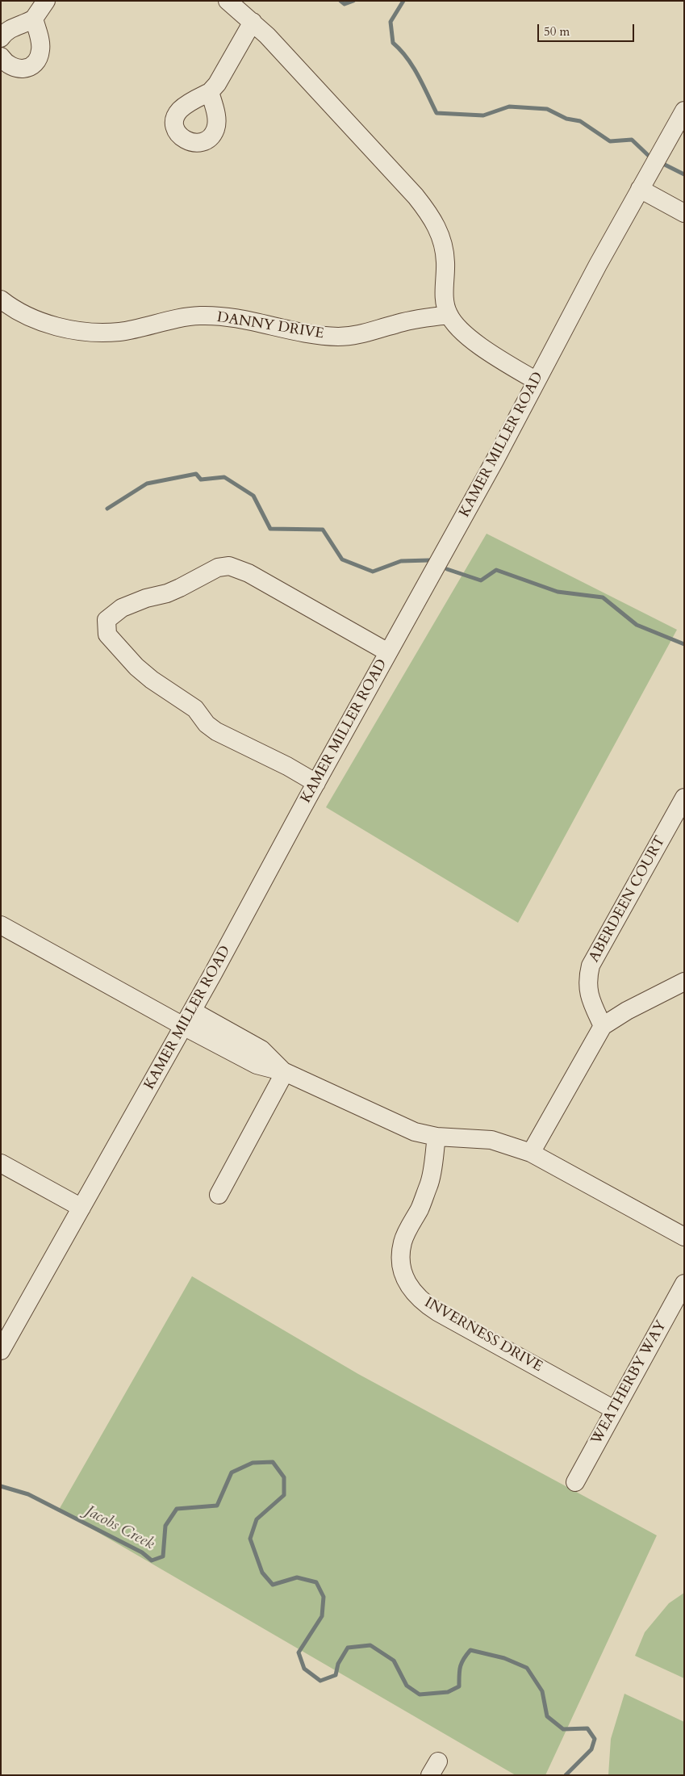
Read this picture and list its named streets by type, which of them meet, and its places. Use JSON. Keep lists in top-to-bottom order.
{
  "streets": {
    "street": [
      "DANNY DRIVE",
      "KAMER MILLER ROAD",
      "ABERDEEN COURT",
      "INVERNESS DRIVE",
      "WEATHERBY WAY"
    ]
  },
  "crossings": [
    ["INVERNESS DRIVE", "WEATHERBY WAY"]
  ],
  "water": ["Jacobs Creek"],
  "scale_bar": "50 m"
}
